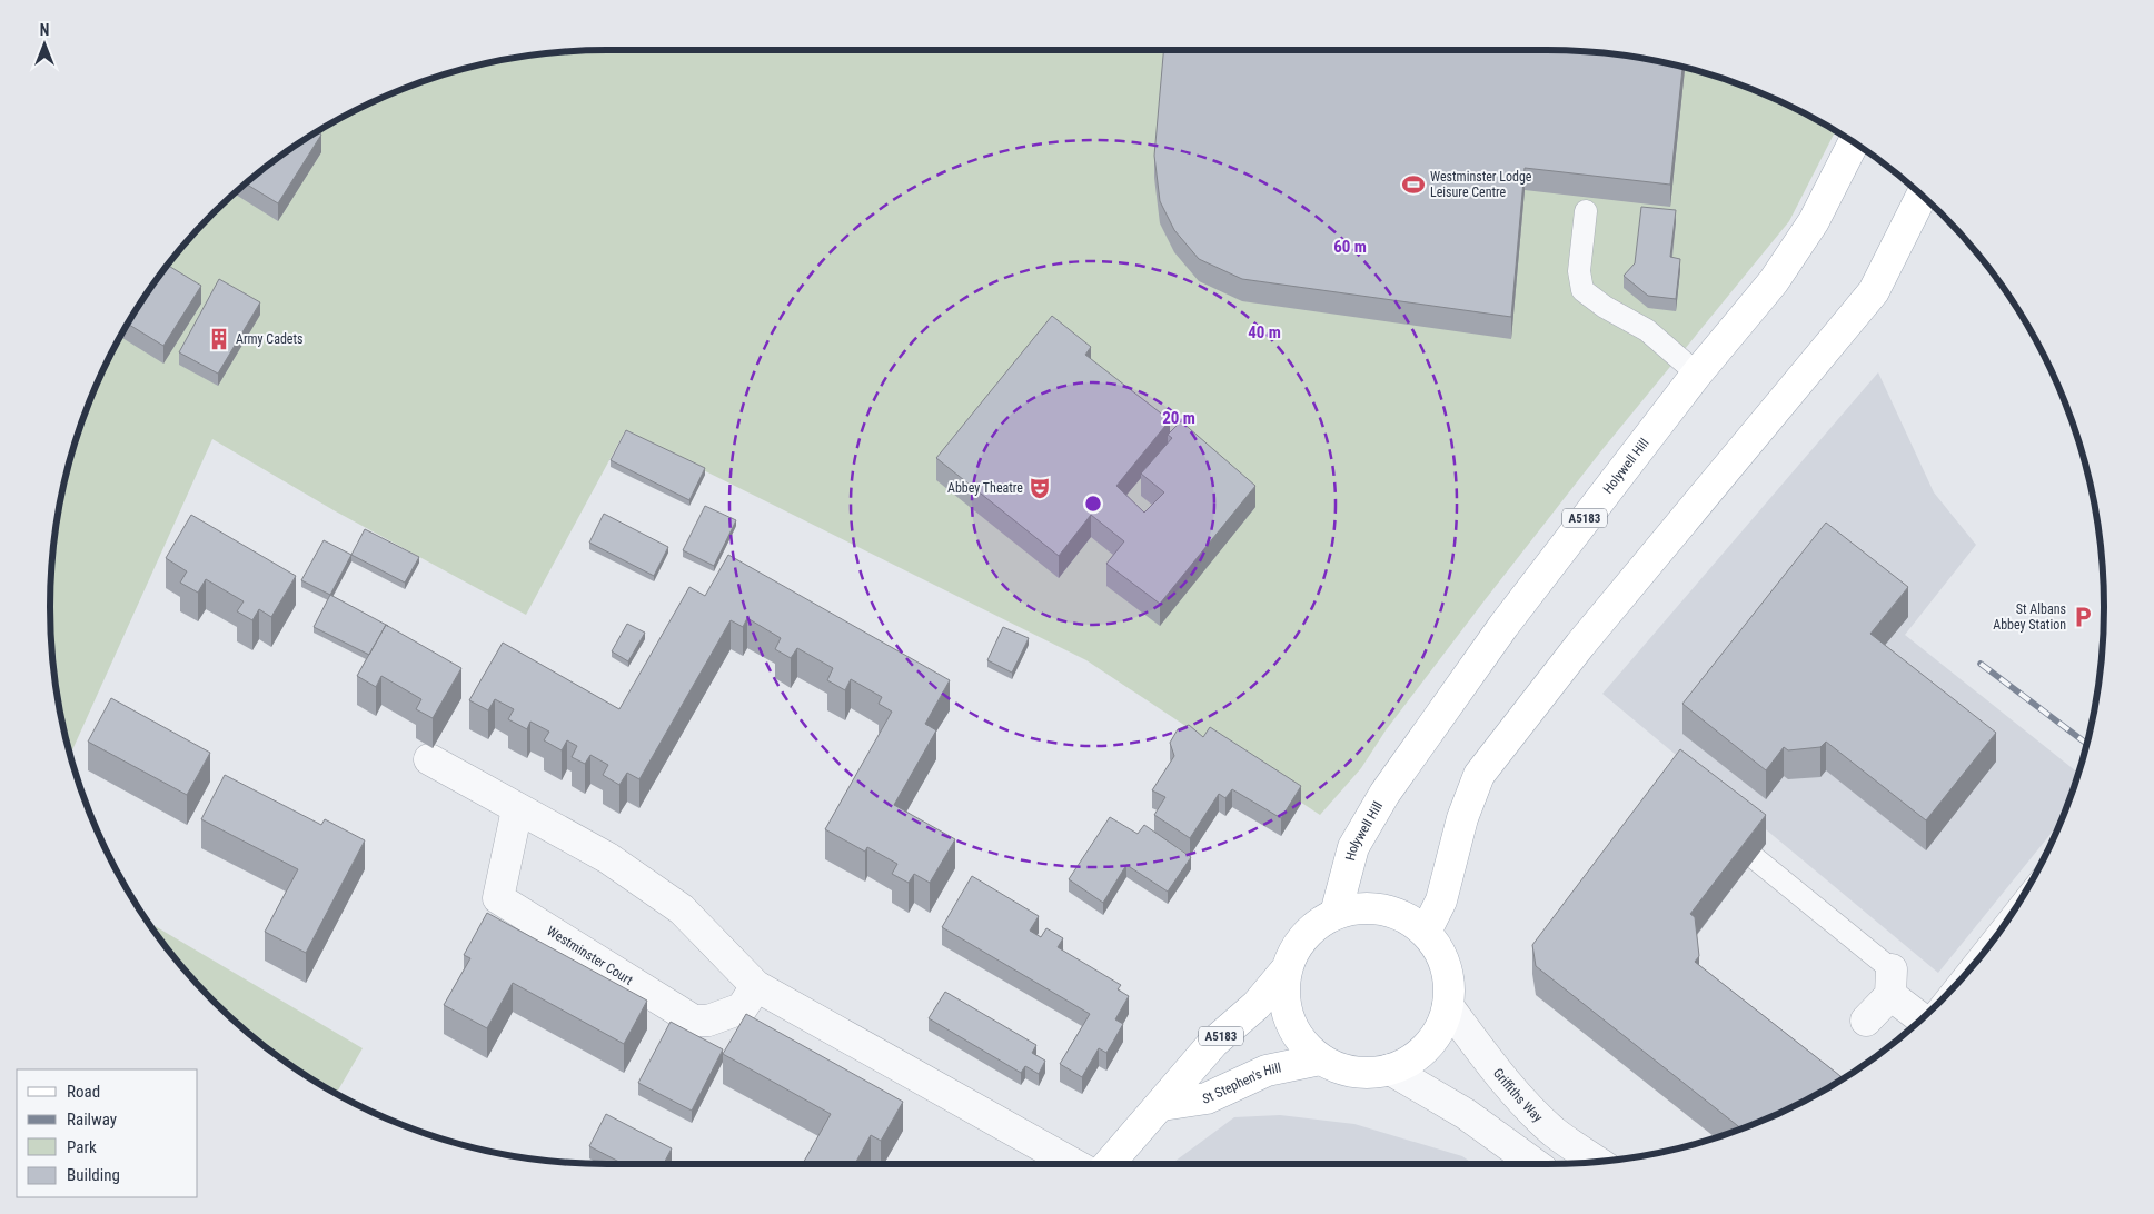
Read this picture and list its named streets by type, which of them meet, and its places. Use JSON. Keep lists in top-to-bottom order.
{
  "streets": {
    "main road": ["Holywell Hill", "A5183", "St Stephen's Hill"],
    "street": ["Westminster Court", "Griffiths Way"]
  },
  "crossings": [
    ["Holywell Hill", "A5183"],
    ["Holywell Hill", "St Stephen's Hill"],
    ["Holywell Hill", "Griffiths Way"],
    ["A5183", "St Stephen's Hill"],
    ["A5183", "Griffiths Way"],
    ["St Stephen's Hill", "Griffiths Way"]
  ],
  "places": {
    "sports": ["Westminster Lodge Leisure Centre"],
    "building": ["Army Cadets"],
    "theatre": ["Abbey Theatre"],
    "parking": ["St Albans Abbey Station"]
  },
  "legend": [
    "Road",
    "Railway",
    "Park",
    "Building"
  ],
  "north": "top",
  "rings": ["60 m", "40 m", "20 m"]
}
